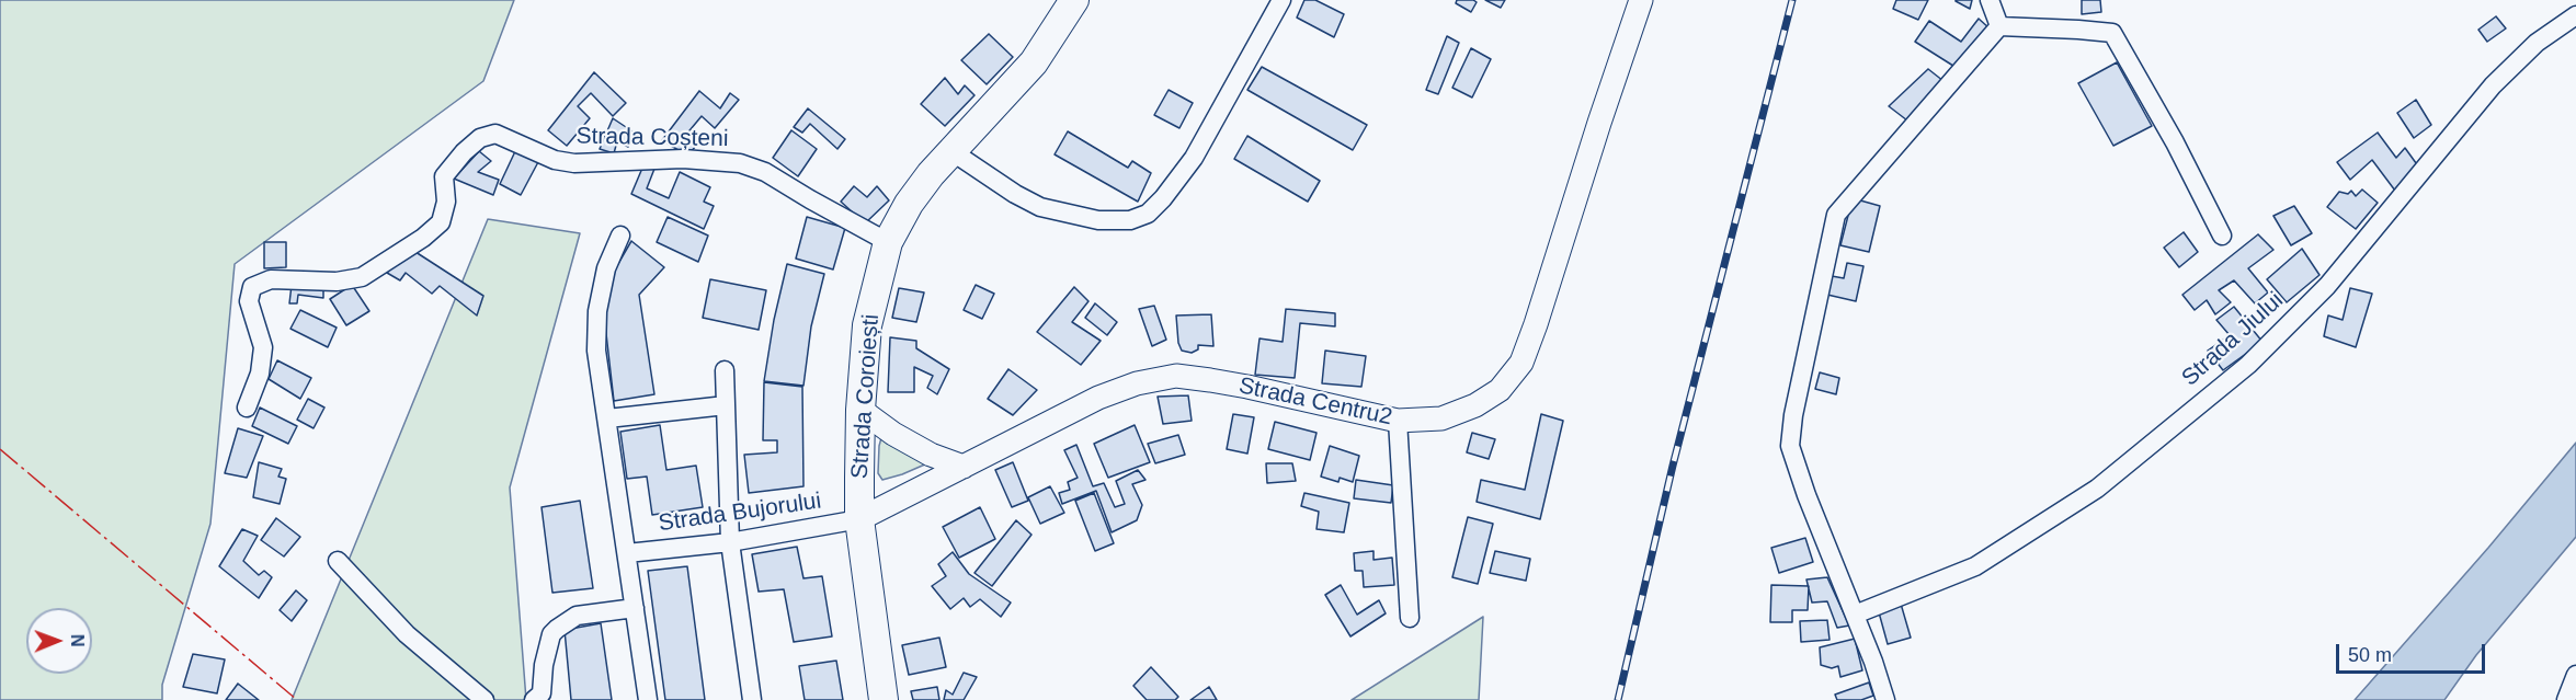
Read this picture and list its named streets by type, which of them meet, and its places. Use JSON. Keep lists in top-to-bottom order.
{
  "streets": {
    "main road": ["Strada Coroiești"],
    "street": [
      "Strada Coșteni",
      "Strada Jiului",
      "Strada Centru2",
      "Strada Bujorului"
    ]
  },
  "crossings": [
    ["Strada Coșteni", "Strada Coroiești"],
    ["Strada Coroiești", "Strada Centru2"],
    ["Strada Coroiești", "Strada Bujorului"],
    ["Strada Centru2", "Strada Bujorului"]
  ],
  "scale_bar": "50 m",
  "north": "right"
}
